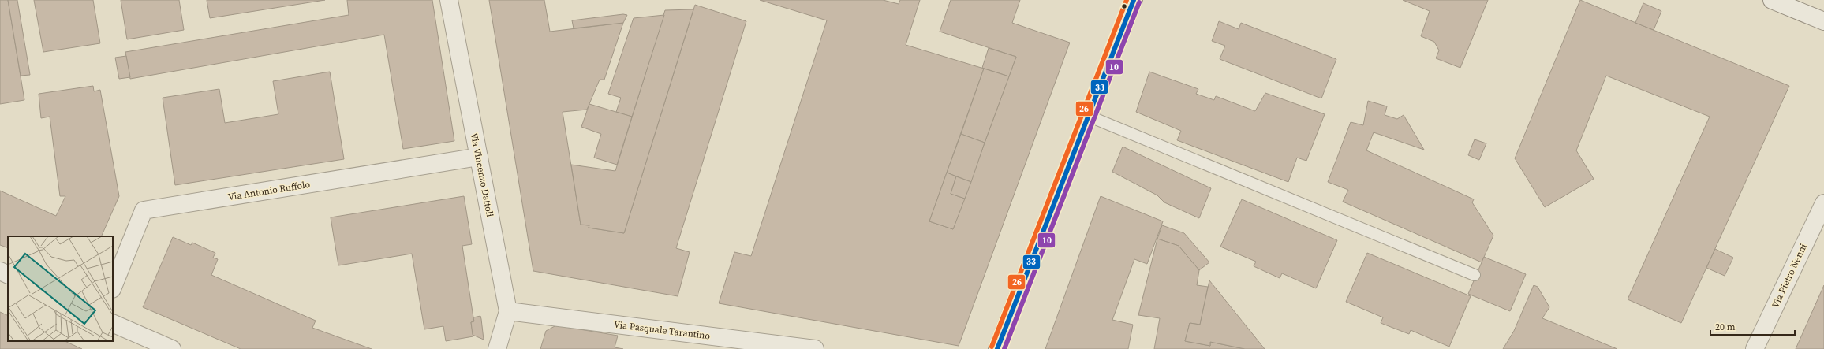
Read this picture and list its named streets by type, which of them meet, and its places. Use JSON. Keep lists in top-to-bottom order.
{
  "streets": {
    "street": [
      "Via Vincenzo Dattoli",
      "Via Antonio Ruffolo",
      "Via Pietro Nenni",
      "Via Pasquale Tarantino"
    ]
  },
  "crossings": [
    ["Via Vincenzo Dattoli", "Via Antonio Ruffolo"],
    ["Via Vincenzo Dattoli", "Via Pasquale Tarantino"]
  ],
  "lines": ["transit line 33", "transit line 26", "transit line 10"],
  "scale_bar": "20 m"
}
